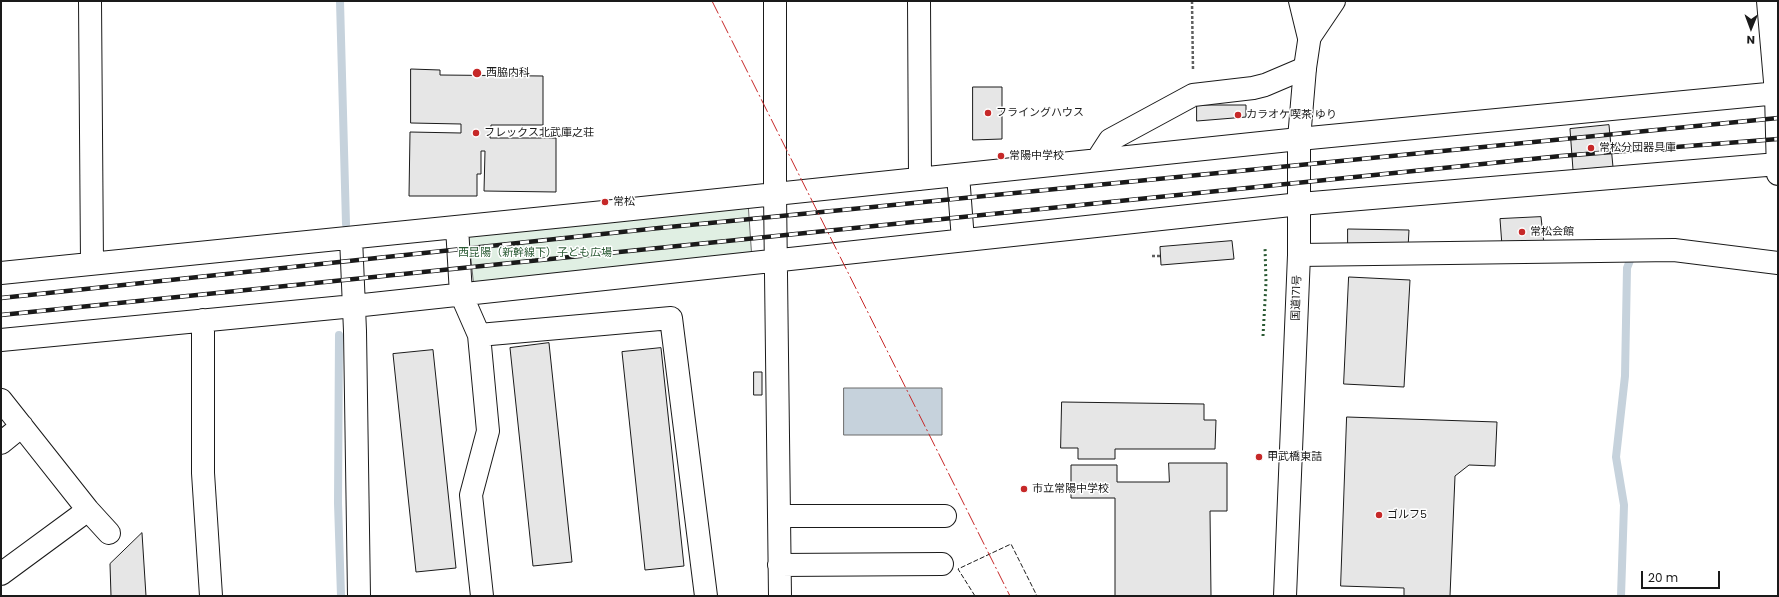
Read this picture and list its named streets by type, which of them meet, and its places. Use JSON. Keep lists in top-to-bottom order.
{
  "streets": {
    "main road": ["国道171号"]
  },
  "parks": ["西昆陽（新幹線下）子ども広場"],
  "places": [
    "西脇内科",
    "フライングハウス",
    "カラオケ喫茶 ゆり",
    "フレックス北武庫之荘",
    "常松分団器具庫",
    "常陽中学校",
    "常松",
    "常松会館",
    "甲武橋東詰",
    "市立常陽中学校",
    "ゴルフ5"
  ],
  "scale_bar": "20 m",
  "north": "bottom"
}
